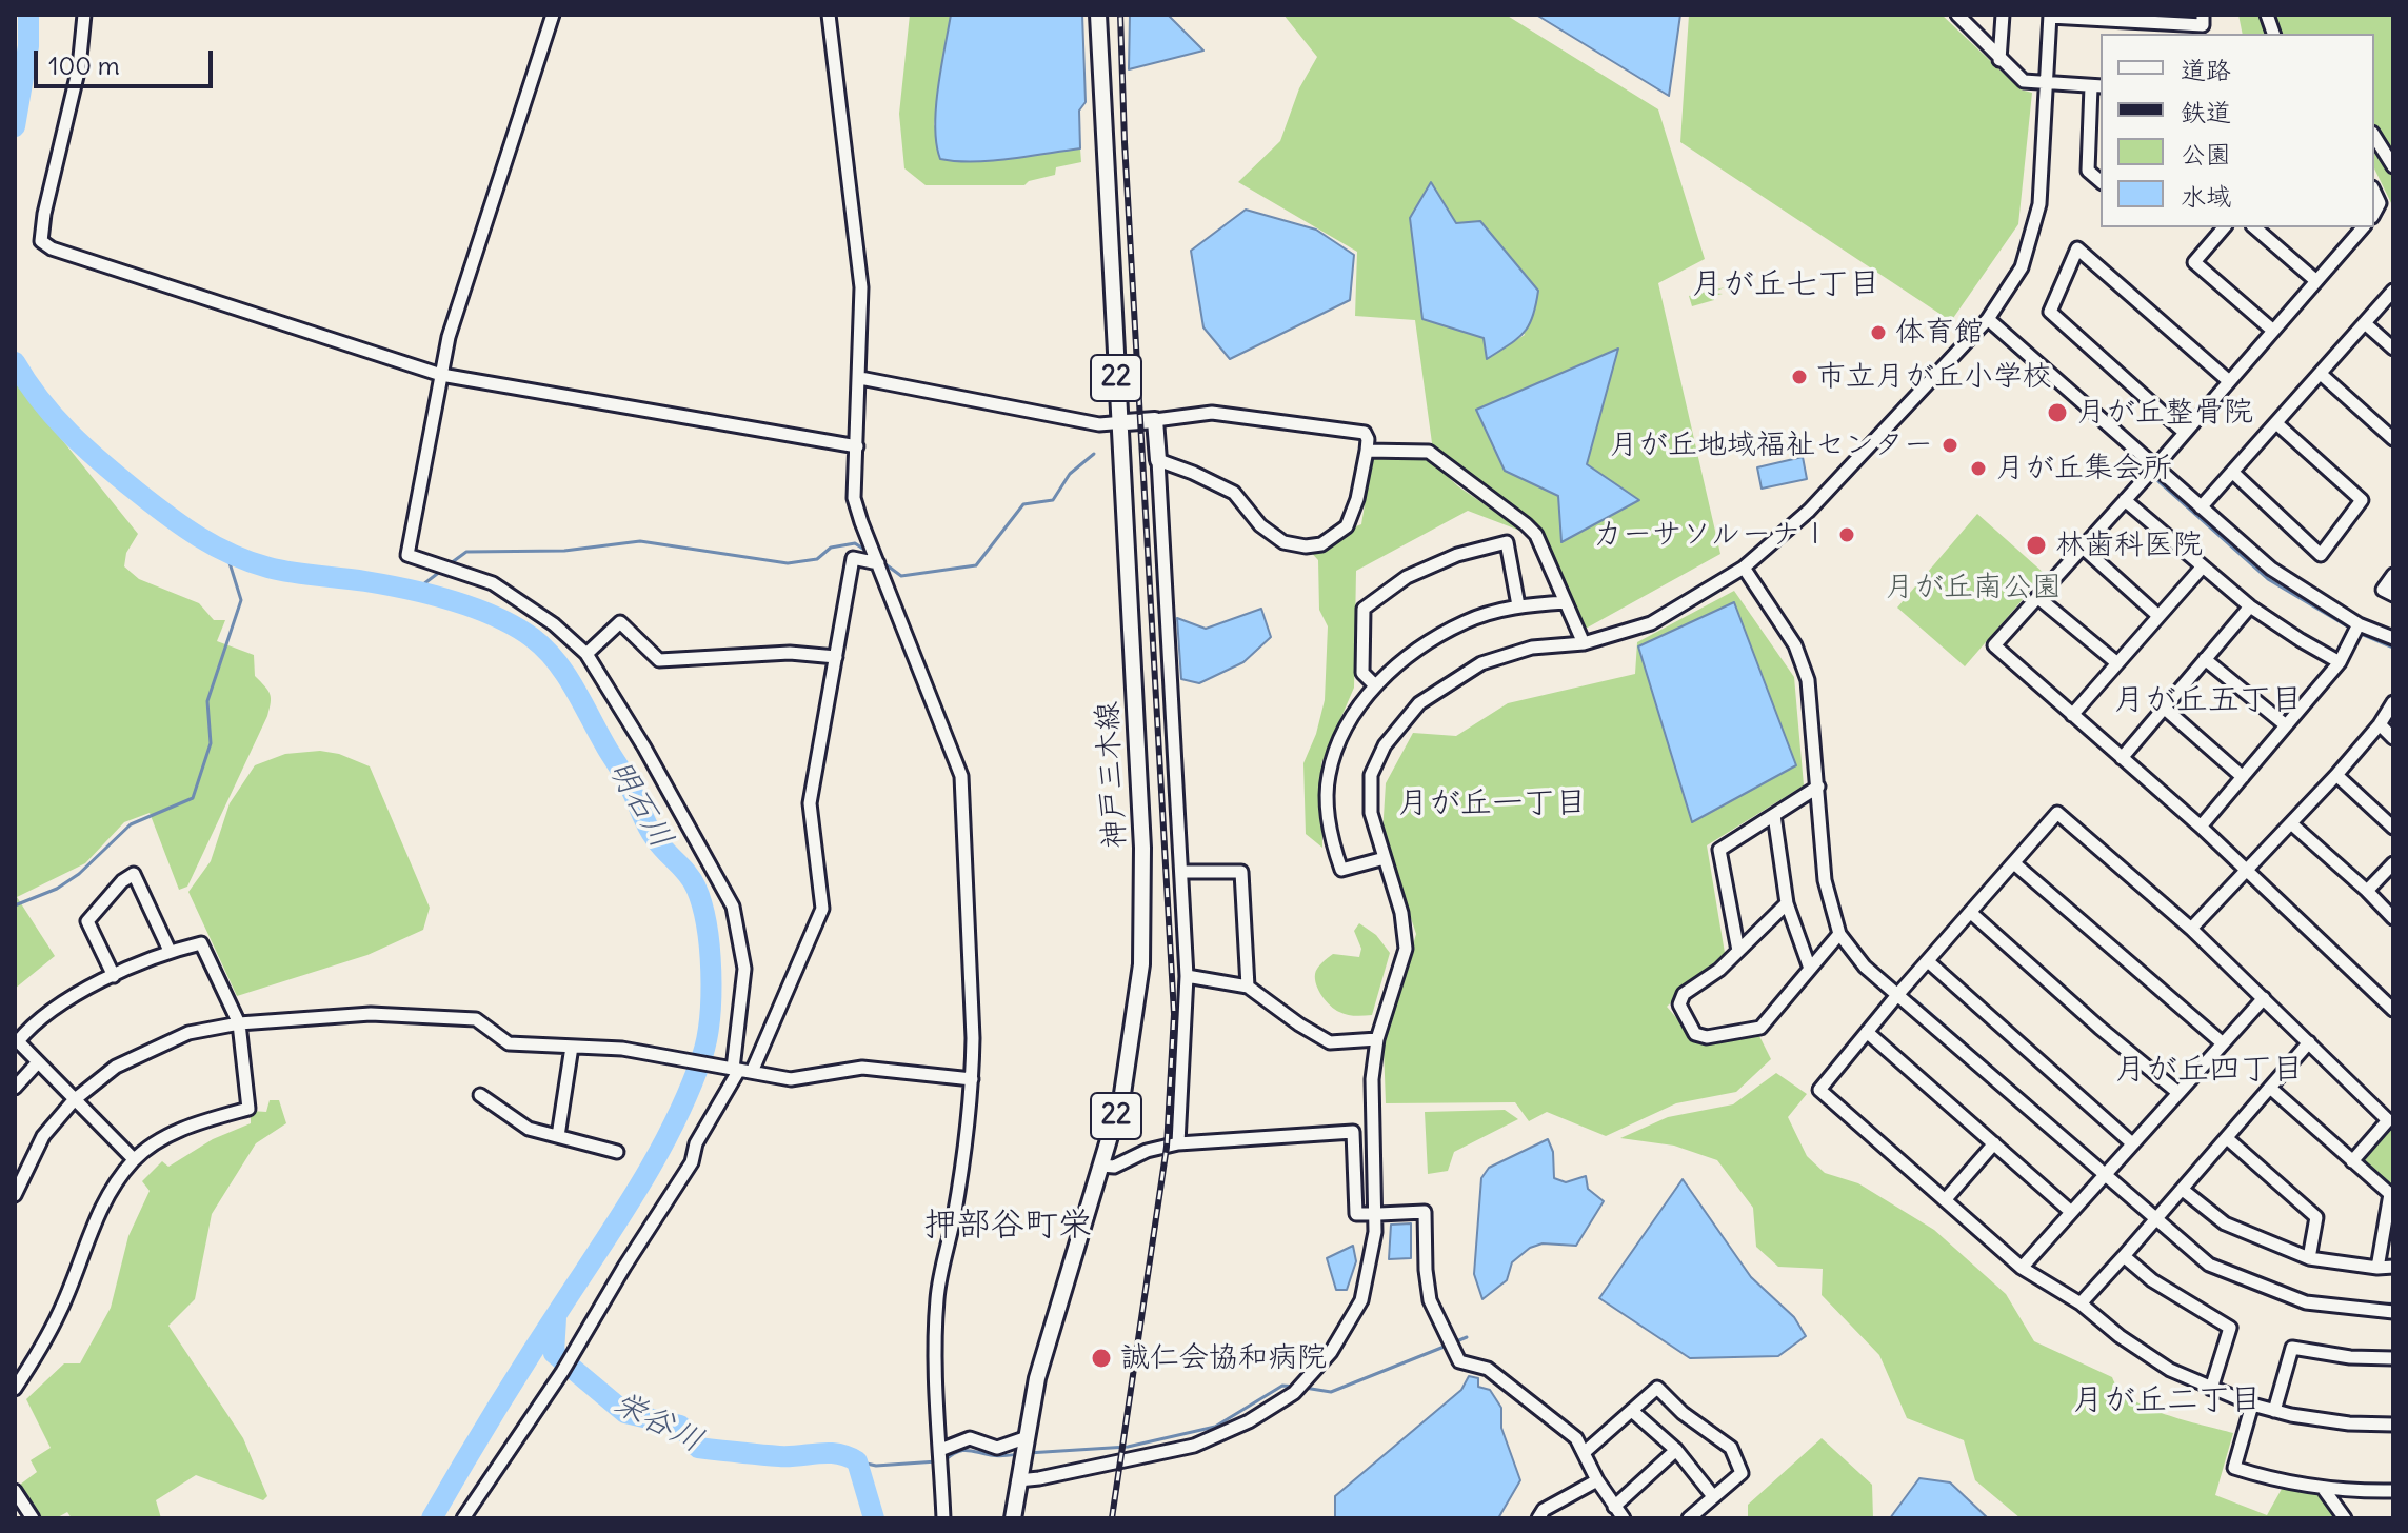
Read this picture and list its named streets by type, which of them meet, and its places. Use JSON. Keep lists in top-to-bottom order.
{
  "streets": {
    "main road": ["22", "神戸三木線"]
  },
  "districts": [
    "月が丘七丁目",
    "月が丘五丁目",
    "月が丘一丁目",
    "月が丘四丁目",
    "押部谷町栄",
    "月が丘二丁目"
  ],
  "water": ["明石川", "栄谷川"],
  "parks": ["月が丘南公園"],
  "places": [
    "体育館",
    "市立月が丘小学校",
    "月が丘整骨院",
    "月が丘地域福祉センター",
    "月が丘集会所",
    "カーサソルーナⅠ",
    "林歯科医院",
    "誠仁会協和病院"
  ],
  "legend": [
    "道路",
    "鉄道",
    "公園",
    "水域"
  ],
  "scale_bar": "100 m"
}
